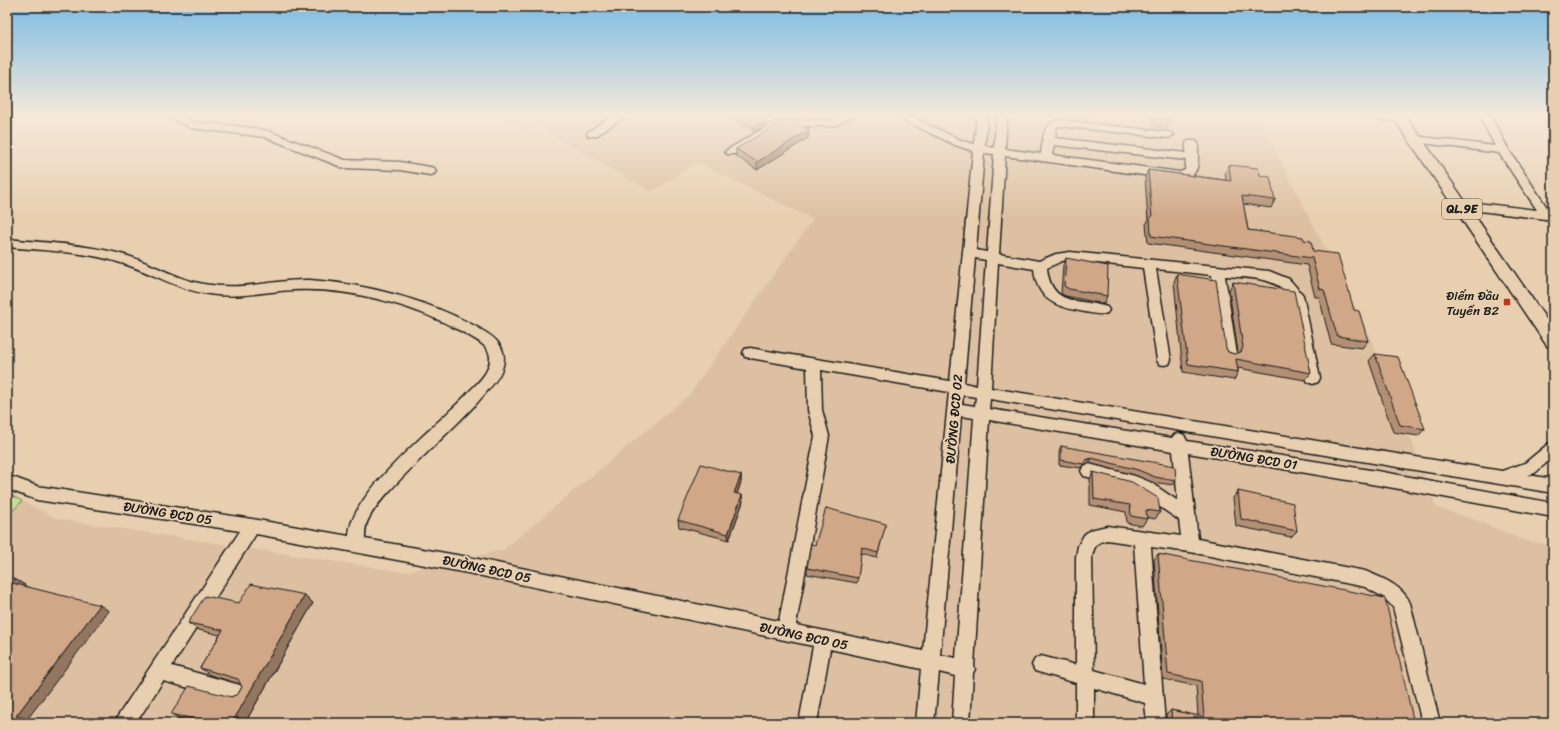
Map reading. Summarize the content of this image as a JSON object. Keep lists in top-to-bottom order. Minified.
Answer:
{"streets":{"main road":["QL.9E"],"street":["ĐƯỜNG ĐCD 02","ĐƯỜNG ĐCD 01","ĐƯỜNG ĐCD 05"]},"crossings":[["ĐƯỜNG ĐCD 02","ĐƯỜNG ĐCD 01"],["ĐƯỜNG ĐCD 02","ĐƯỜNG ĐCD 05"]],"places":{"transit":["Điểm Đầu Tuyến B2"]}}
